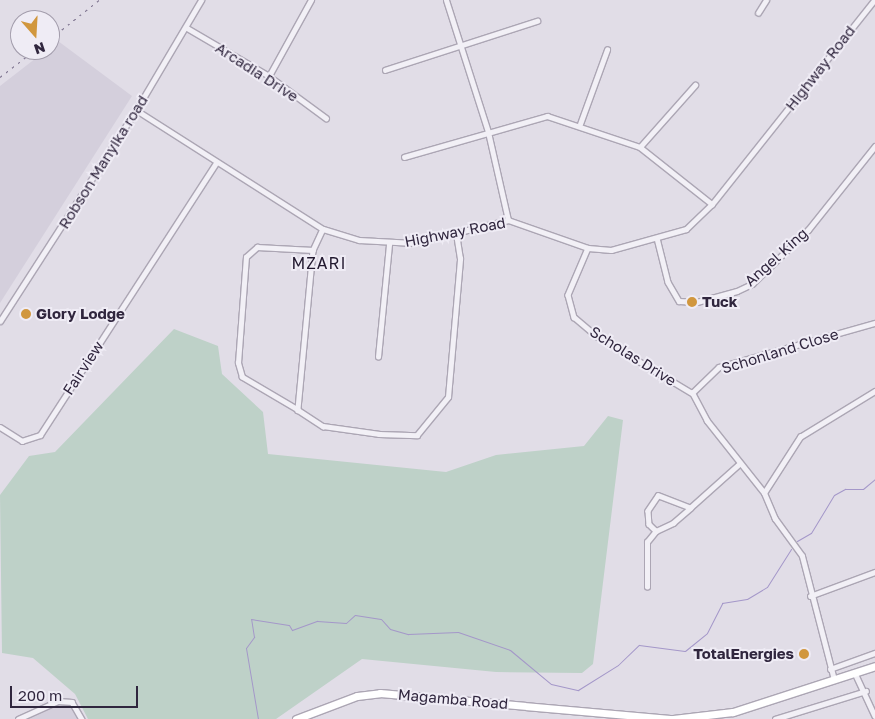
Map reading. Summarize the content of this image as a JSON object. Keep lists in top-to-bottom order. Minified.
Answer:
{"streets":{"highway":["Magamba Road"],"street":["Highway Road","Arcadia Drive","Robson Manyika road","Angel King","Schonland Close","Scholas Drive","Fairview"]},"crossings":[["Highway Road","Robson Manyika road"],["Highway Road","Angel King"],["Highway Road","Scholas Drive"],["Highway Road","Fairview"],["Arcadia Drive","Robson Manyika road"],["Schonland Close","Scholas Drive"]],"districts":["MZARI"],"places":["Tuck","Glory Lodge","TotalEnergies"],"scale_bar":"200 m","north":"bottom"}
